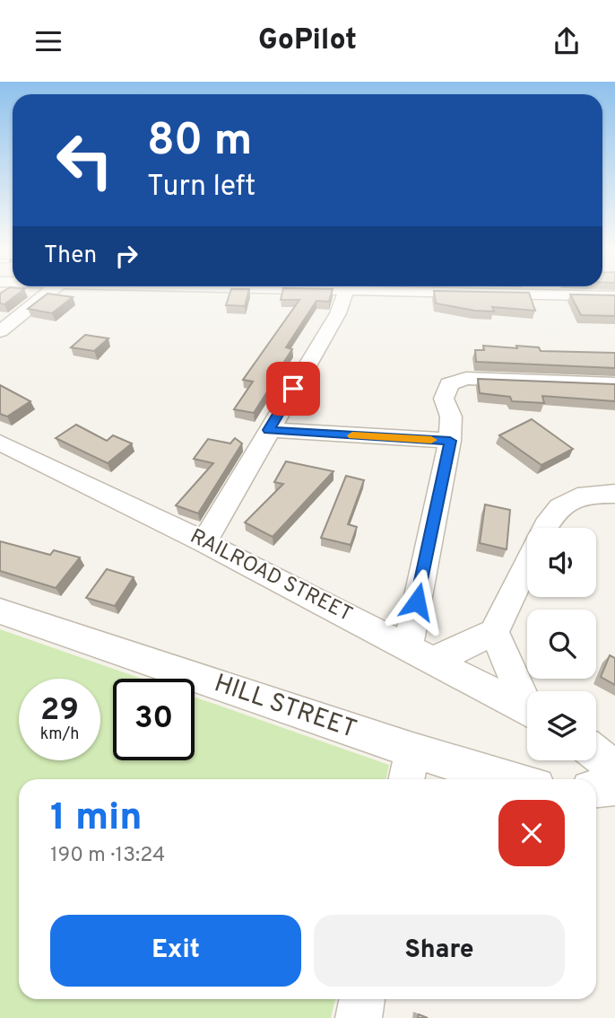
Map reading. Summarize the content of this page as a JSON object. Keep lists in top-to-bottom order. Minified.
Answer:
{"streets":{"street":["RAILROAD STREET","HILL STREET"]},"page":{"header":"GoPilot","turn":["80 m","Turn left"],"then":"Then","speed":"29 km/h","limit":"30","heading":["1 min","190 m · 13:24"],"buttons":["Exit","Share"]}}
